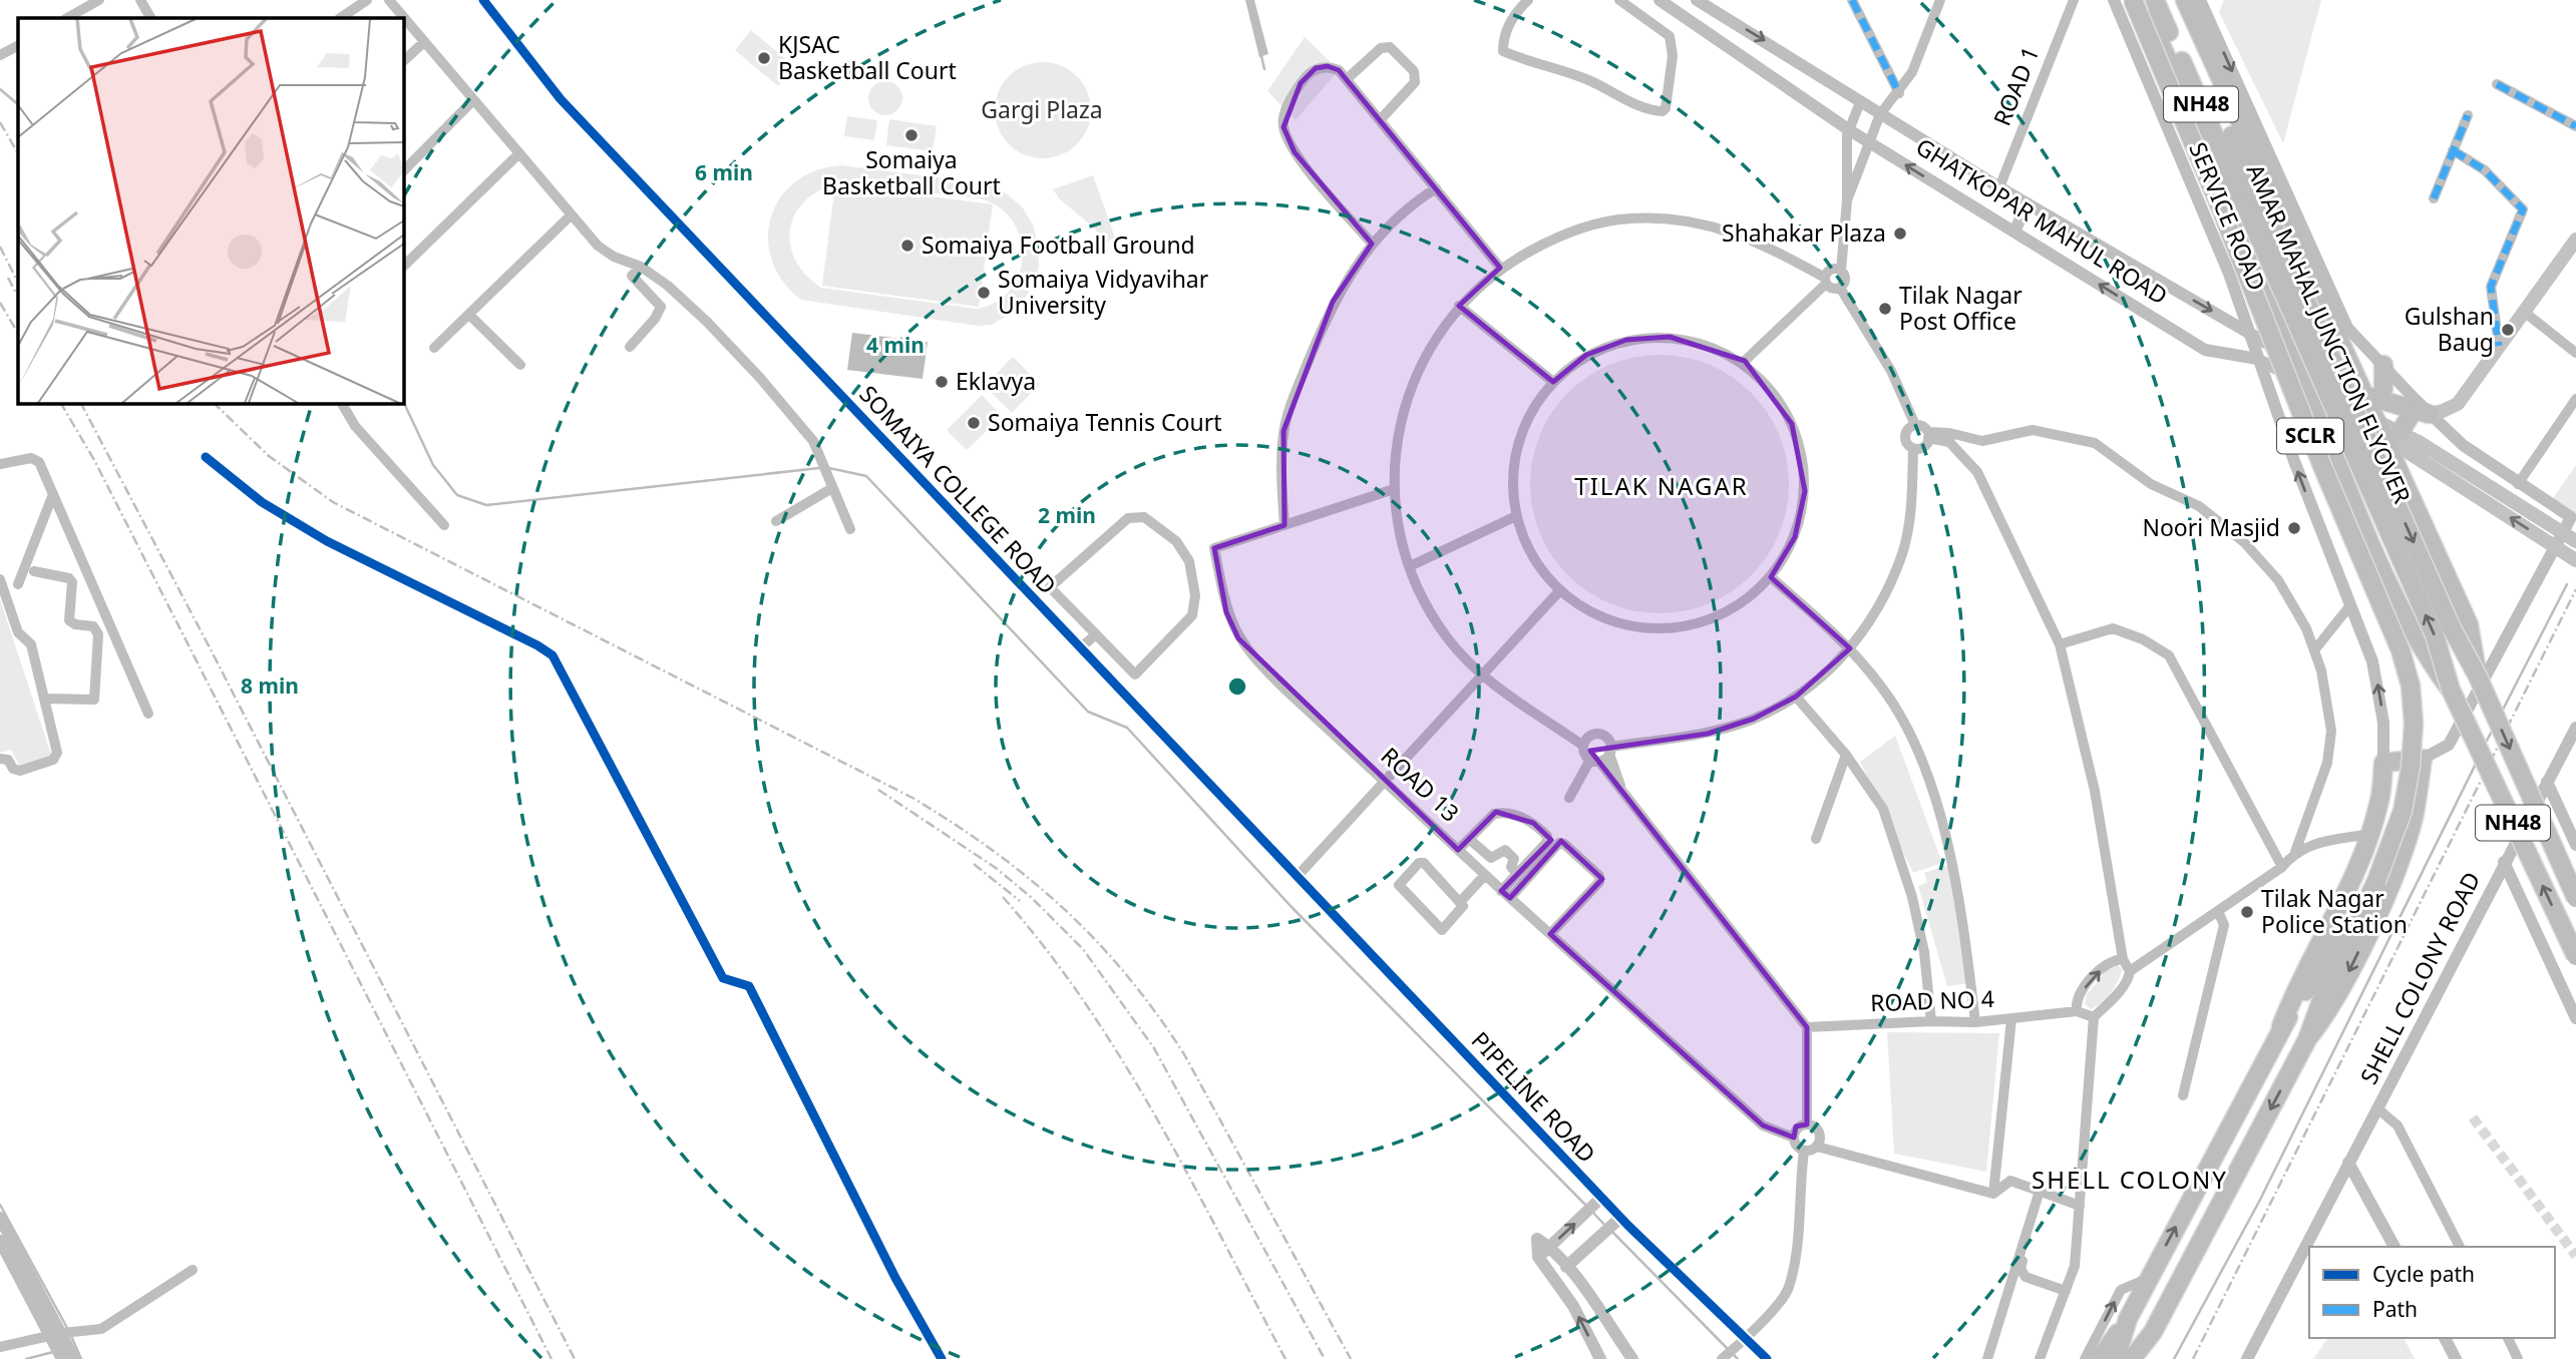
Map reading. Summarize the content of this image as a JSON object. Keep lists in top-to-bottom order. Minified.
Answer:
{"streets":{"highway":["NH48","AMAR MAHAL JUNCTION FLYOVER","SCLR"],"main road":["GHATKOPAR MAHUL ROAD"],"street":["ROAD 1","SERVICE ROAD","SOMAIYA COLLEGE ROAD","ROAD 13","SHELL COLONY ROAD","ROAD NO 4","PIPELINE ROAD"]},"crossings":[["ROAD 1","GHATKOPAR MAHUL ROAD"],["NH48","AMAR MAHAL JUNCTION FLYOVER"],["SERVICE ROAD","GHATKOPAR MAHUL ROAD"],["SOMAIYA COLLEGE ROAD","PIPELINE ROAD"]],"one_way":["SERVICE ROAD"],"districts":["TILAK NAGAR","SHELL COLONY"],"parks":["Gargi Plaza"],"places":["KJSAC Basketball Court","Somaiya Basketball Court","Shahakar Plaza","Somaiya Football Ground","Somaiya Vidyavihar University","Tilak Nagar Post Office","Gulshan Baug","Eklavya","Somaiya Tennis Court","Noori Masjid","Tilak Nagar Police Station"],"legend":["Cycle path","Path"],"rings":["6 min","4 min","2 min","8 min"]}
